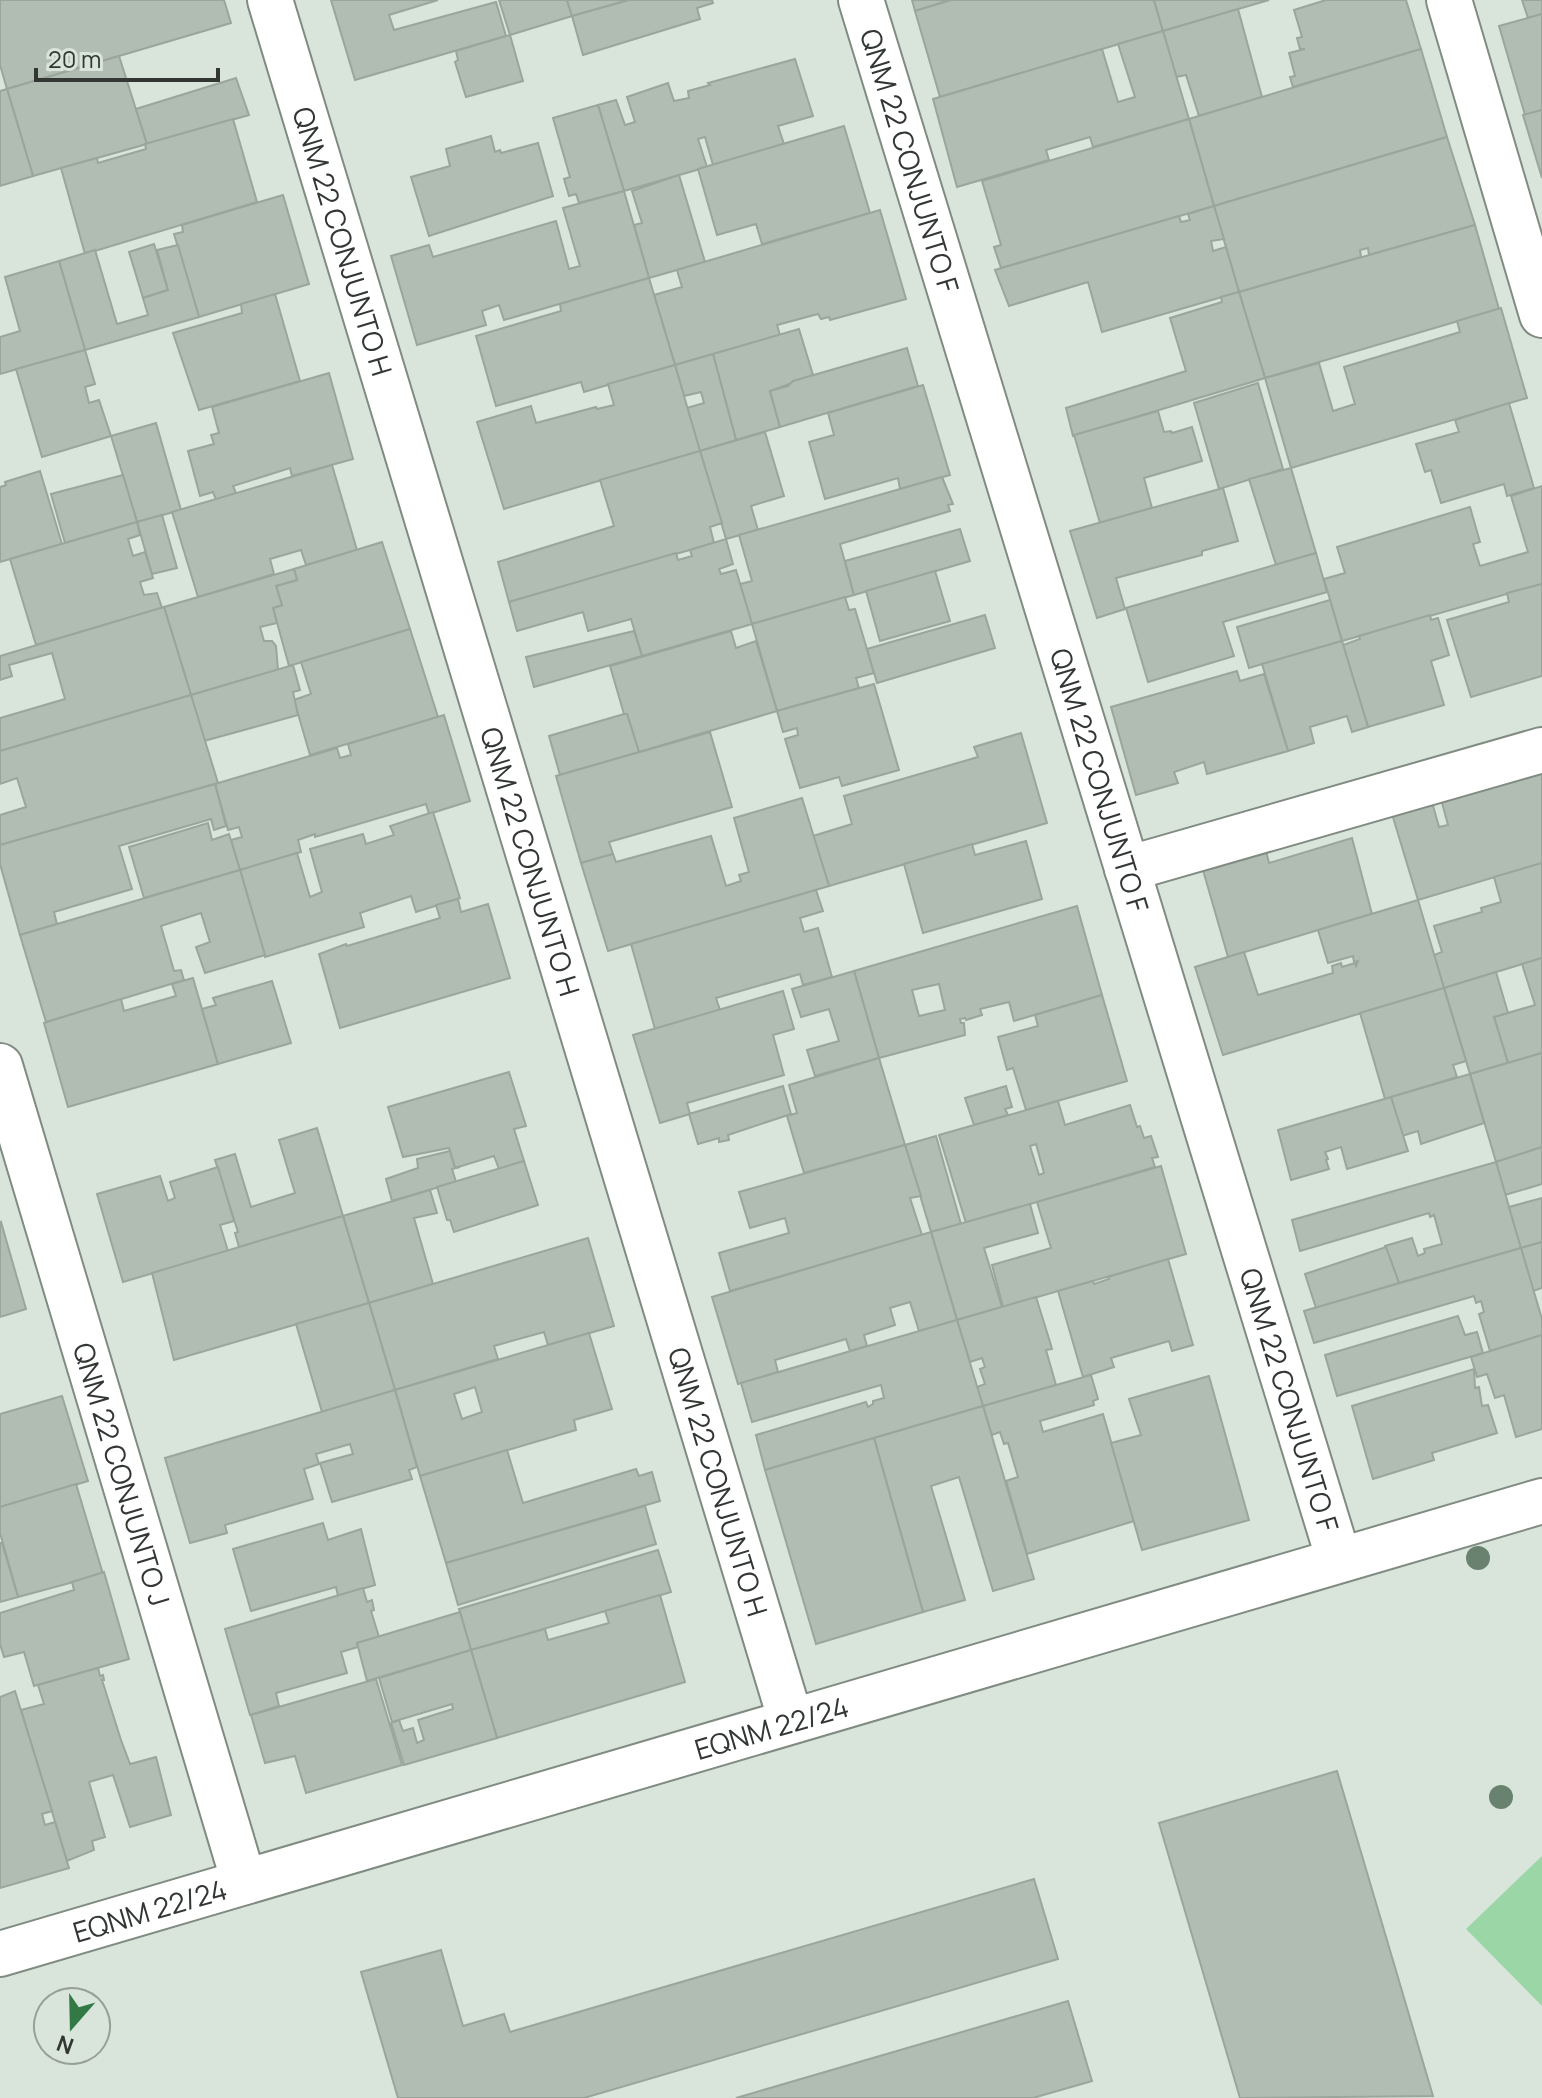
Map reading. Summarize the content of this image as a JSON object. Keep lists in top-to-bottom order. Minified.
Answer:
{"streets":{"street":["QNM 22 CONJUNTO F","QNM 22 CONJUNTO H","QNM 22 CONJUNTO J","EQNM 22/24"]},"crossings":[["QNM 22 CONJUNTO F","EQNM 22/24"],["QNM 22 CONJUNTO H","EQNM 22/24"],["QNM 22 CONJUNTO J","EQNM 22/24"]],"scale_bar":"20 m","north":"bottom"}
